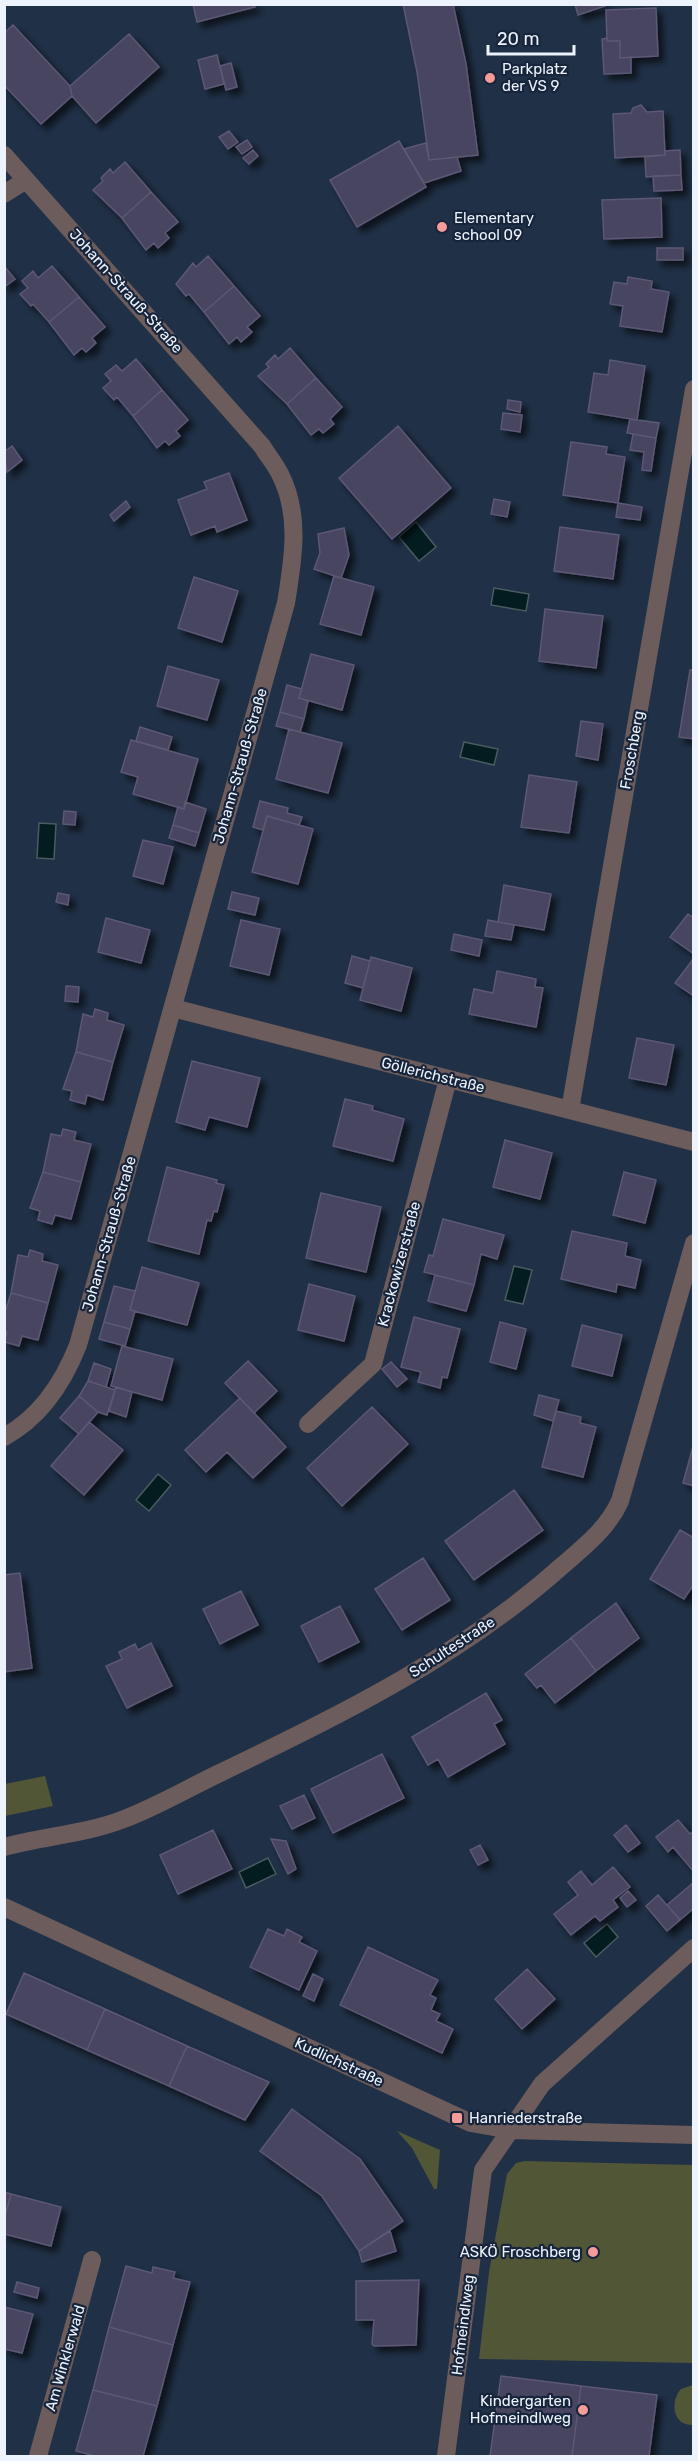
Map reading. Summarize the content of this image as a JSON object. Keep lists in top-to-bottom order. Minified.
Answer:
{"streets":{"street":["Johann-Strauß-Straße","Froschberg","Göllerichstraße","Krackowizerstraße","Schultestraße","Kudlichstraße","Hofmeindlweg","Am Winklerwald"]},"crossings":[["Johann-Strauß-Straße","Göllerichstraße"],["Froschberg","Göllerichstraße"],["Göllerichstraße","Krackowizerstraße"],["Kudlichstraße","Hofmeindlweg"]],"places":{"other":["Parkplatz der VS 9","Elementary school 09","ASKÖ Froschberg","Kindergarten Hofmeindlweg"],"transit":["Hanriederstraße"]},"scale_bar":"20 m"}
